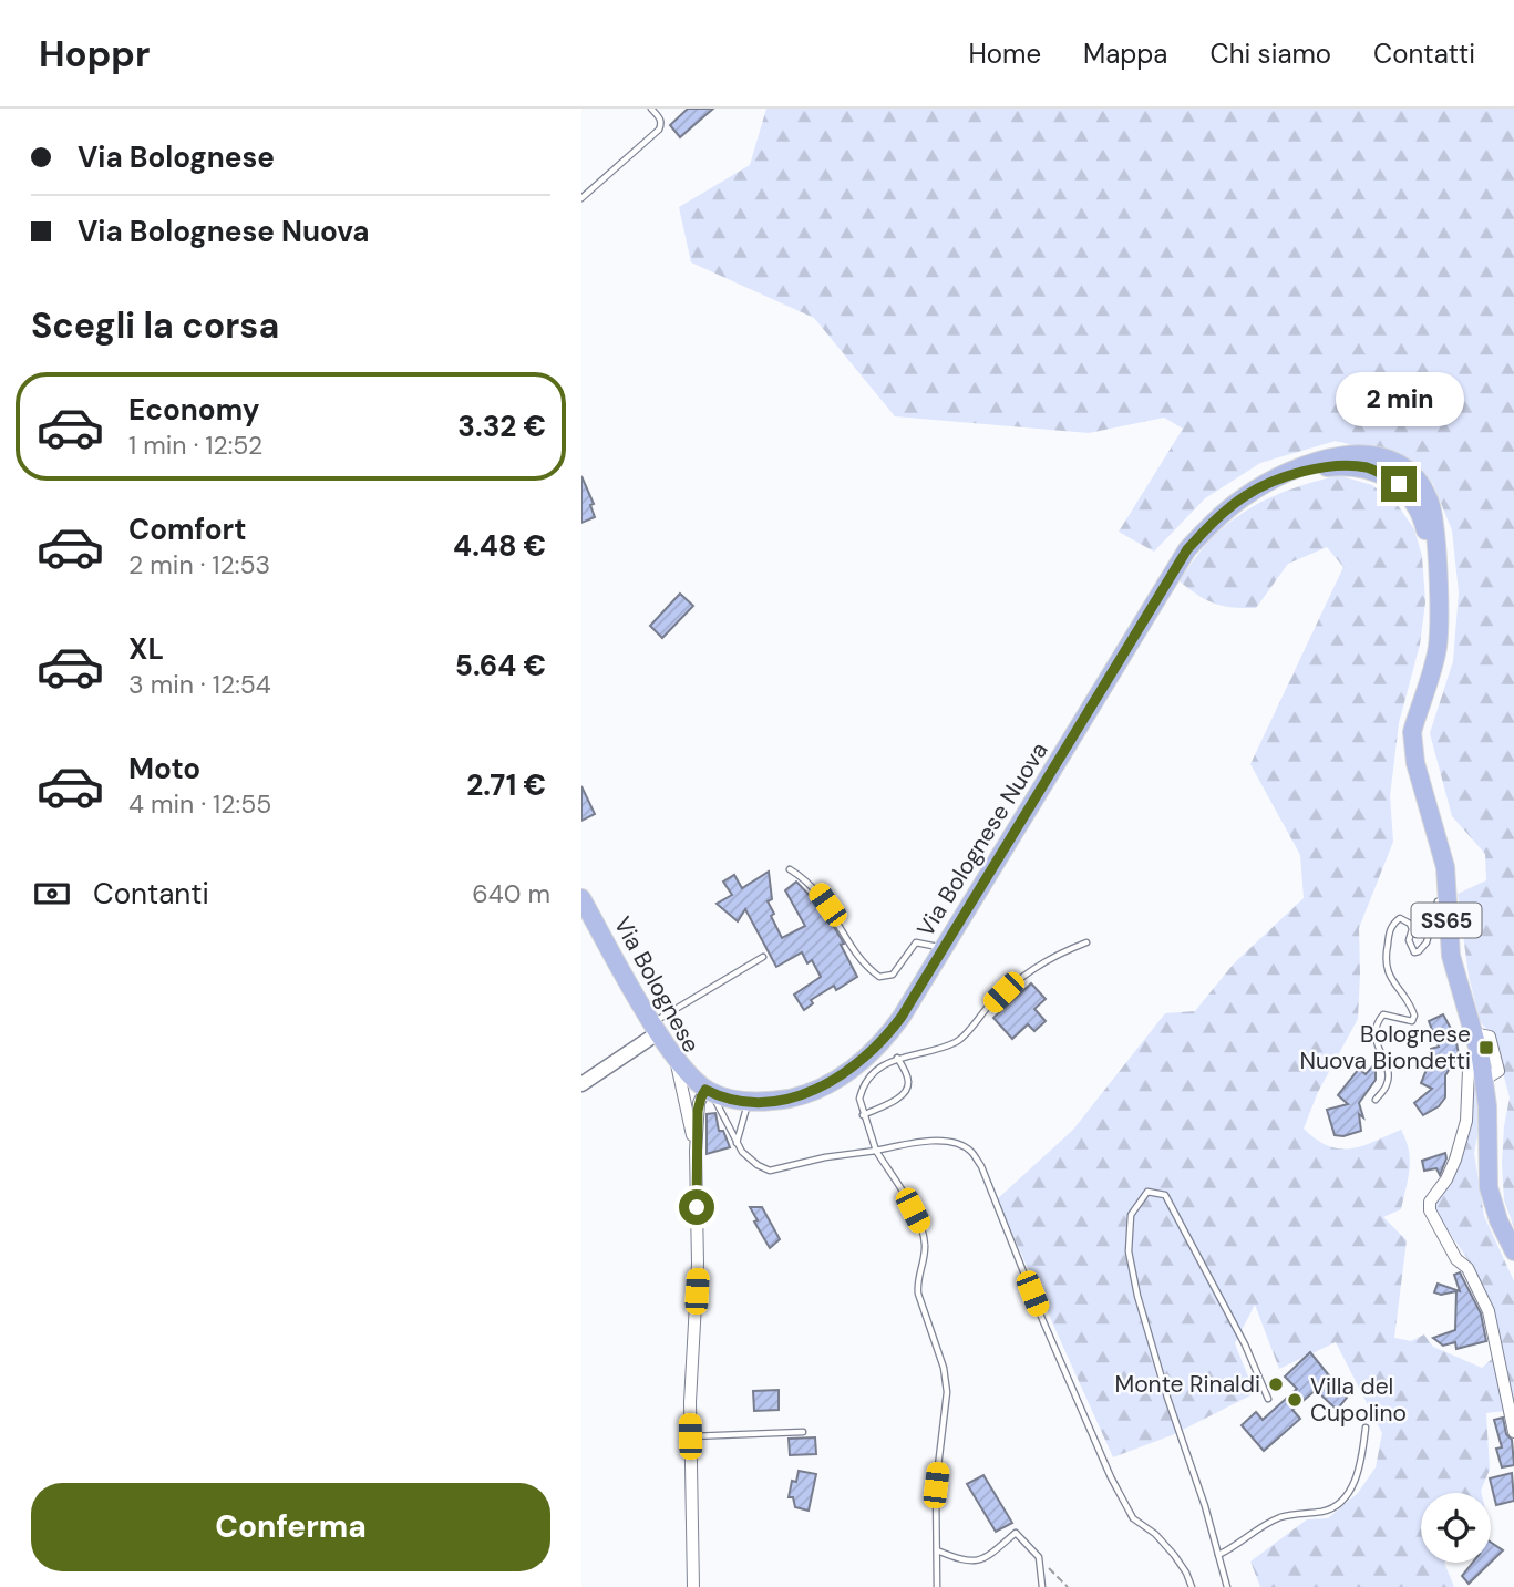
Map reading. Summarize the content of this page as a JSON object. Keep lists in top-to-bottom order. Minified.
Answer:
{"streets":{"main road":["Via Bolognese Nuova","SS65","Via Bolognese"]},"crossings":[["Via Bolognese Nuova","Via Bolognese"]],"places":{"transit":["Bolognese Nuova Biondetti"],"other":["Monte Rinaldi","Villa del Cupolino"]},"page":{"header":"Hoppr","nav":["Home","Mappa","Chi siamo","Contatti"],"banner":["Via Bolognese","Via Bolognese Nuova"],"heading":"Scegli la corsa","list":[{"name":"Economy","note":"1 min · 12:52","value":"3.32 €"},{"name":"Comfort","note":"2 min · 12:53","value":"4.48 €"},{"name":"XL","note":"3 min · 12:54","value":"5.64 €"},{"name":"Moto","note":"4 min · 12:55","value":"2.71 €"}],"bubble":"2 min","pay":["Contanti","640 m"],"buttons":"Conferma"}}
